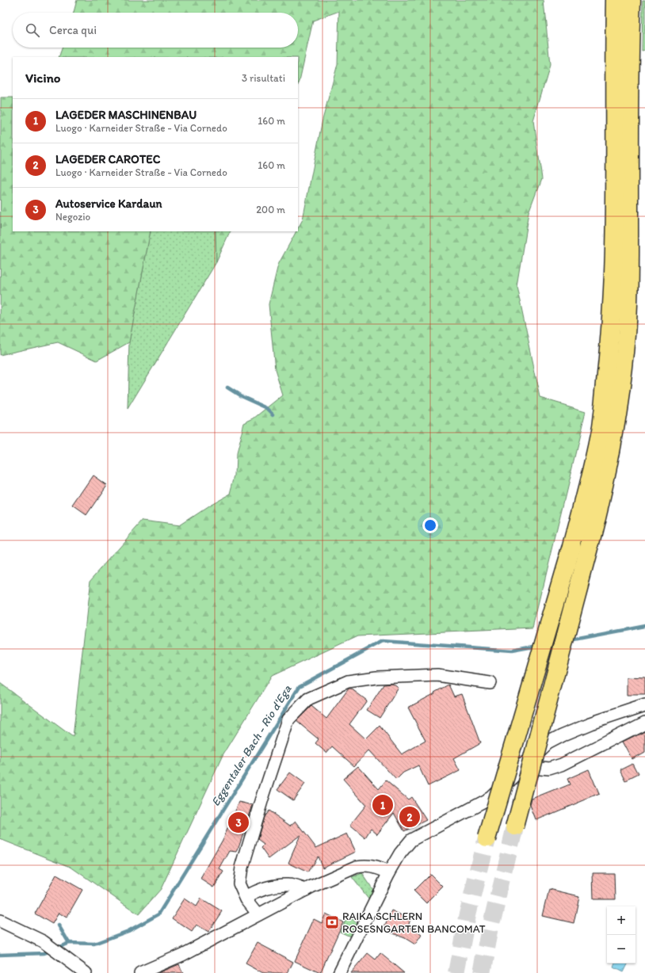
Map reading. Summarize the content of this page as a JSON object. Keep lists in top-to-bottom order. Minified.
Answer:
{"water":["Eggentaler Bach - Rio d'Ega"],"places":{"bank":["RAIKA SCHLERN ROSESNGARTEN BANCOMAT"]},"page":{"search":"Cerca qui","heading":["Vicino","3 risultati"],"list":[{"mark":"1","name":"LAGEDER MASCHINENBAU","note":"Luogo · Karneider Straße - Via Cornedo","value":"160 m"},{"mark":"2","name":"LAGEDER CAROTEC","note":"Luogo · Karneider Straße - Via Cornedo","value":"160 m"},{"mark":"3","name":"Autoservice Kardaun","note":"Negozio","value":"200 m"}],"pins":["1","2","3"],"map_buttons":["+","−"]}}
